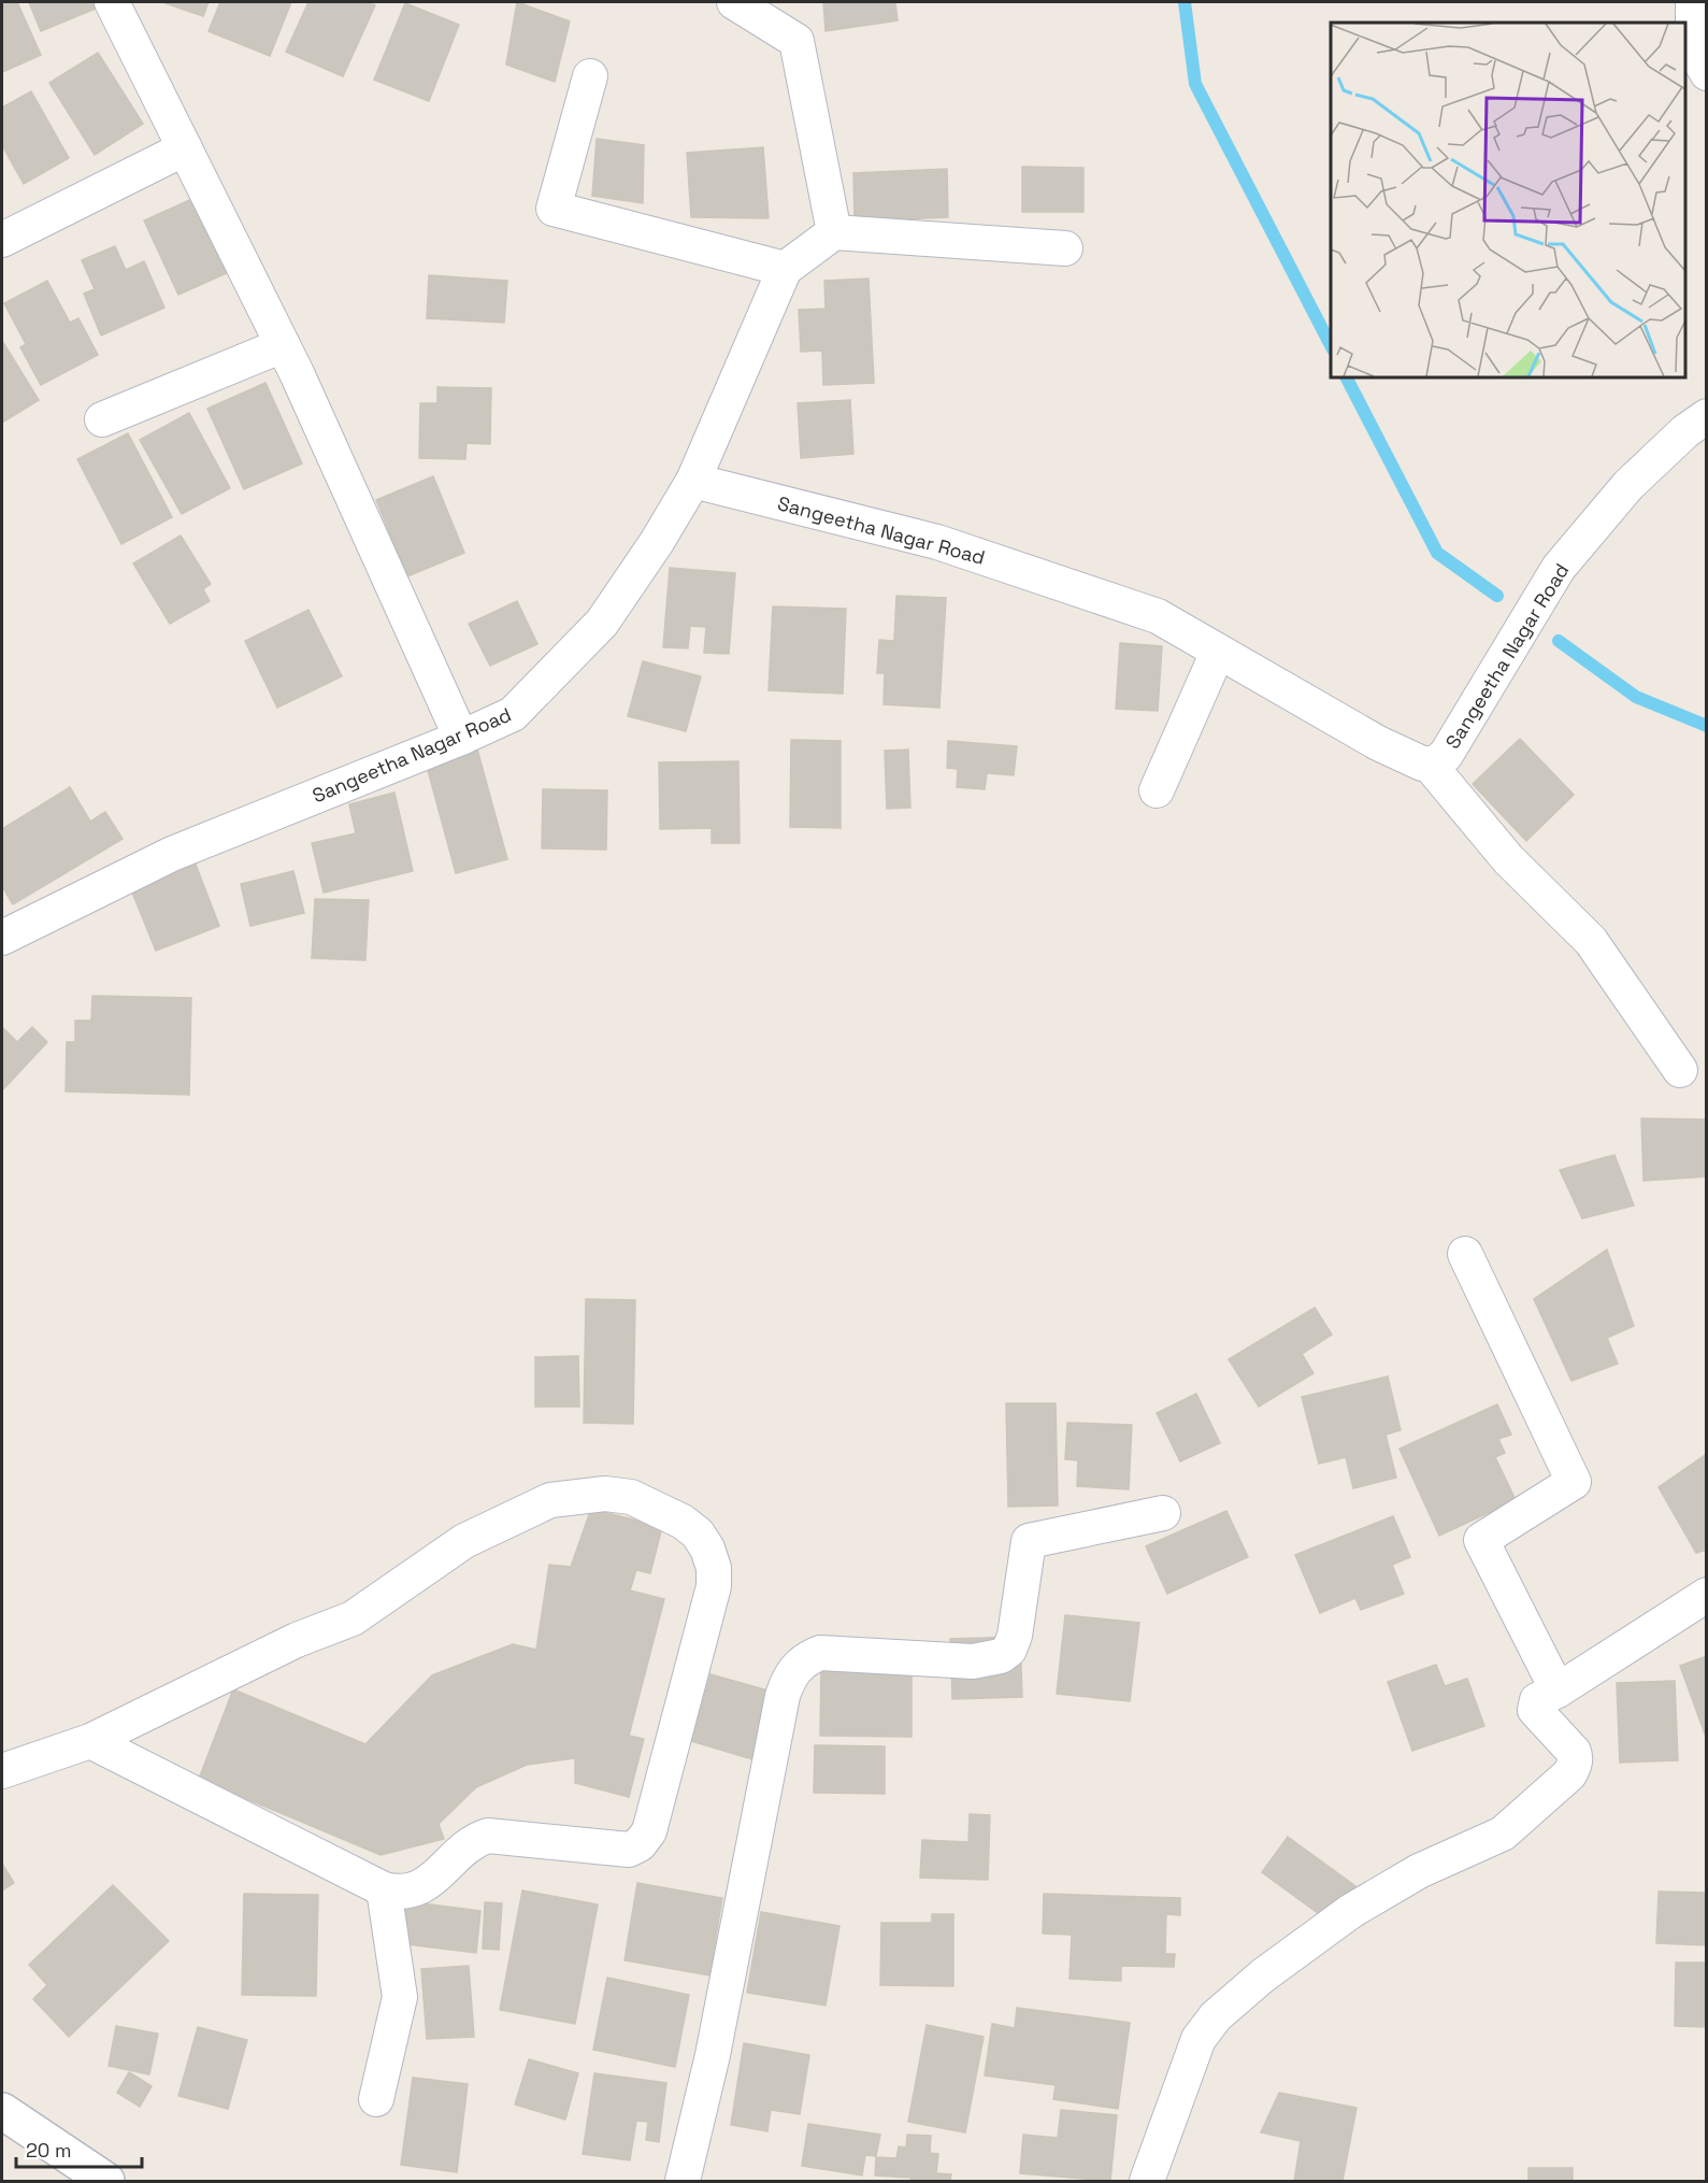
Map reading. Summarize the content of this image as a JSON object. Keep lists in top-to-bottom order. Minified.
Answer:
{"streets":{"street":["Sangeetha Nagar Road"]},"scale_bar":"20 m"}
